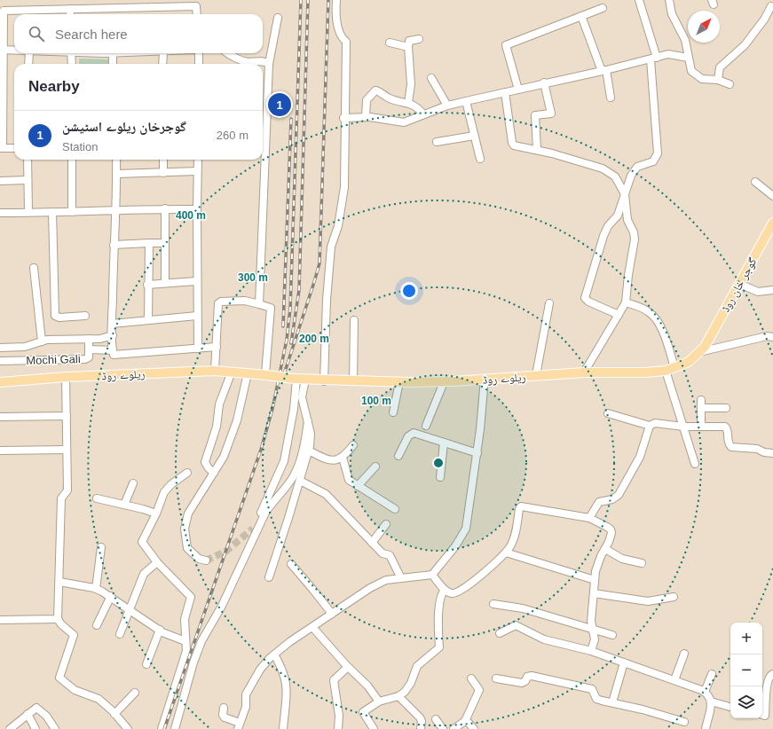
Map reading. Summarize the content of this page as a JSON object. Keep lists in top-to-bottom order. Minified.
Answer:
{"streets":{"main road":["گوجر خان روڈ","ریلوے روڈ"],"street":["Mochi Gali"]},"crossings":[["گوجر خان روڈ","ریلوے روڈ"]],"north":"top right","page":{"search":"Search here","heading":"Nearby","pins":"1","list":[{"mark":"1","name":"گوجرخان ریلوے اسٹیشن","note":"Station","value":"260 m"}],"map_buttons":["+","−"]},"rings":["400 m","300 m","200 m","100 m"]}
